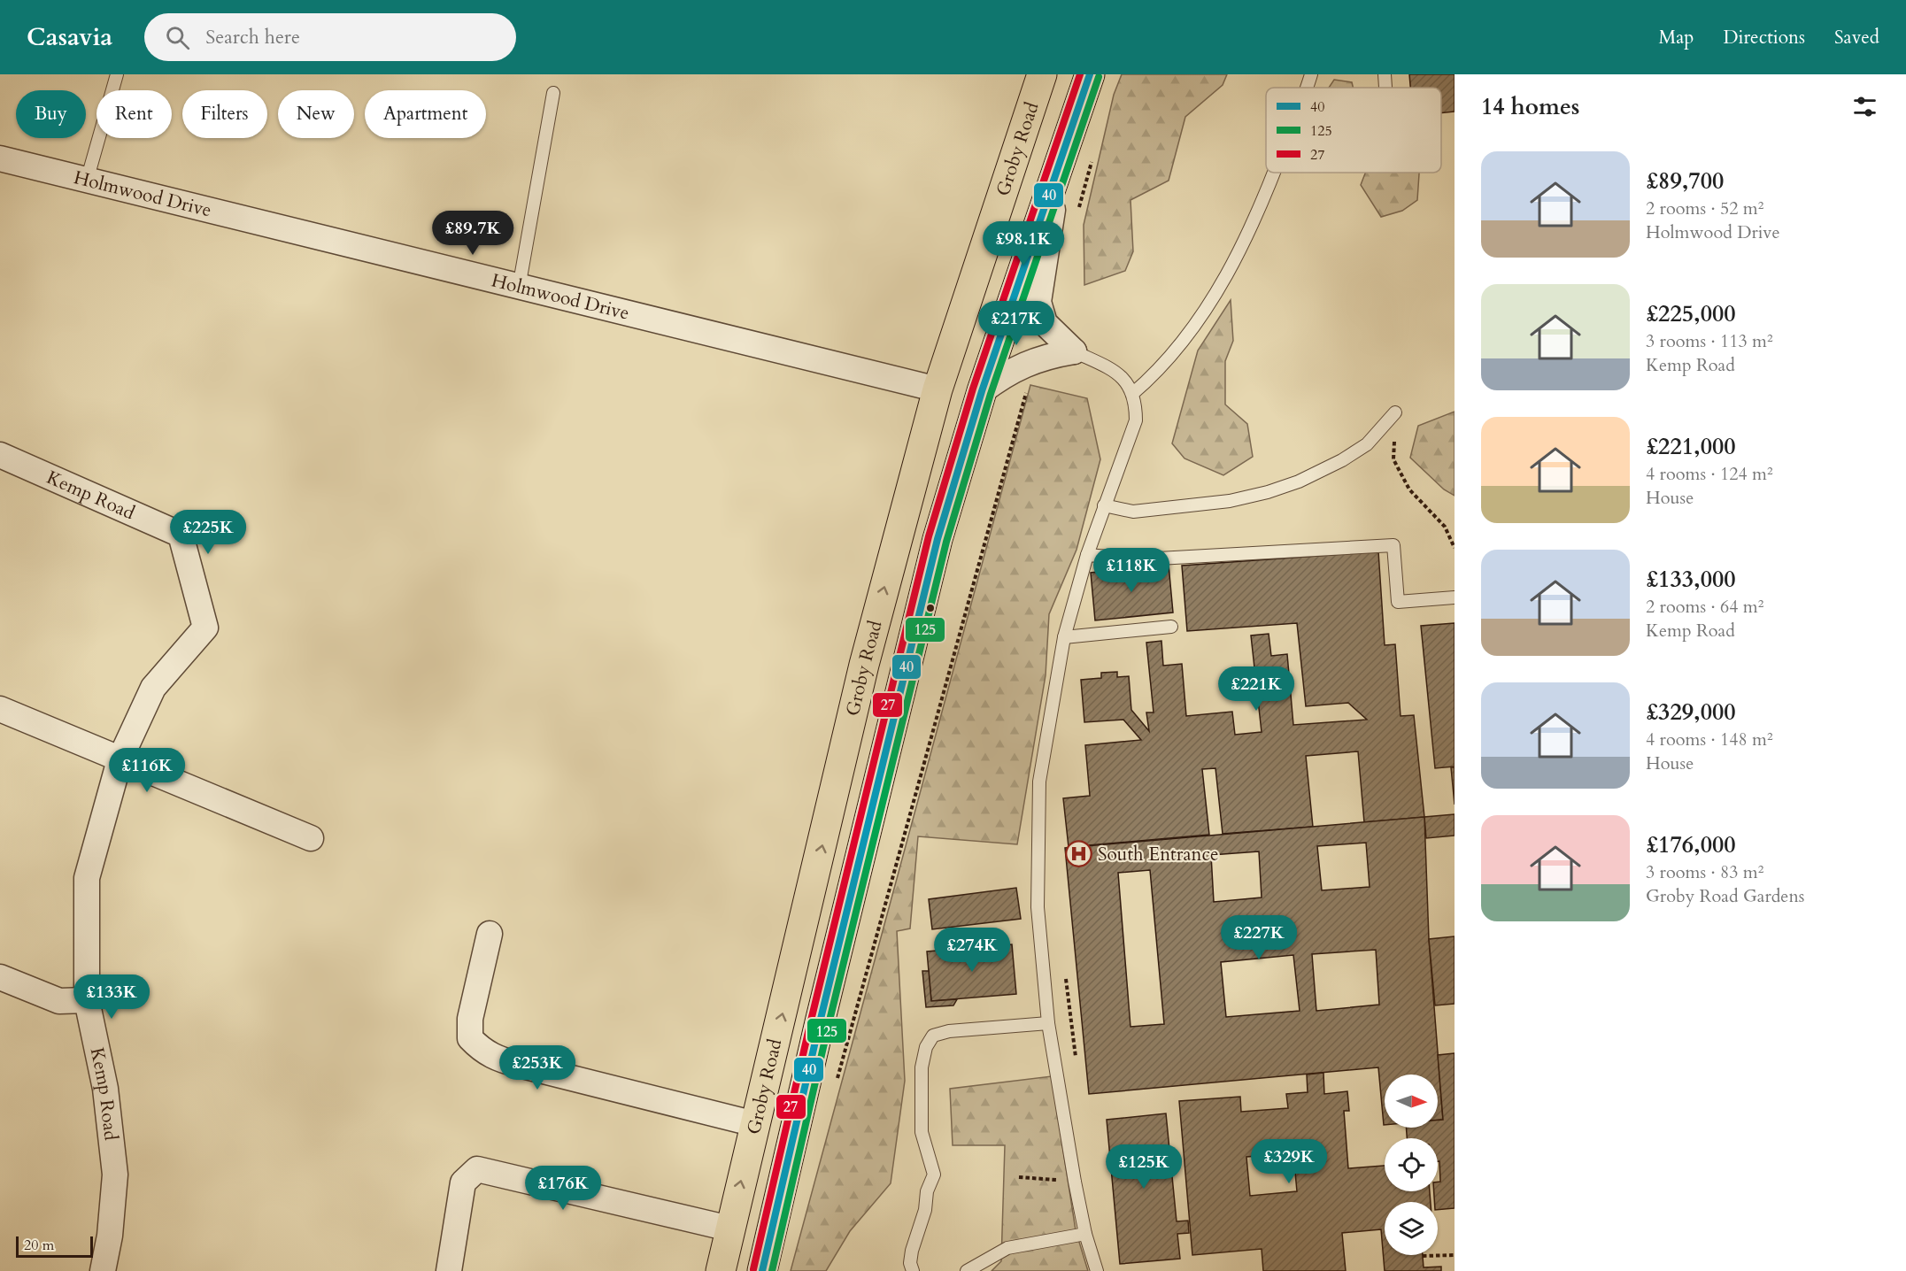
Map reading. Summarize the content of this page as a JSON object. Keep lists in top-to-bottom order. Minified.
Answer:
{"streets":{"highway":["Groby Road"],"street":["Holmwood Drive","Kemp Road"]},"crossings":[["Groby Road","Holmwood Drive"]],"places":{"hospital":["South Entrance"]},"lines":["transit line 40","transit line 27","transit line 125"],"legend":["40","125","27"],"scale_bar":"20 m","north":"right","page":{"header":"Casavia","search":"Search here","nav":["Map","Directions","Saved"],"heading":"14 homes","chip":["Buy","Rent","Filters","New","Apartment"],"list":[{"name":"£89,700","note":"2 rooms · 52 m² · Holmwood Drive"},{"name":"£225,000","note":"3 rooms · 113 m² · Kemp Road"},{"name":"£221,000","note":"4 rooms · 124 m² · House"},{"name":"£133,000","note":"2 rooms · 64 m² · Kemp Road"},{"name":"£329,000","note":"4 rooms · 148 m² · House"},{"name":"£176,000","note":"3 rooms · 83 m² · Groby Road Gardens"}],"price":["£89.7K","£98.1K","£217K","£225K","£118K","£221K","£116K","£227K","£274K","£133K","£253K","£329K","£125K","£176K"],"scale":"20 m"}}
